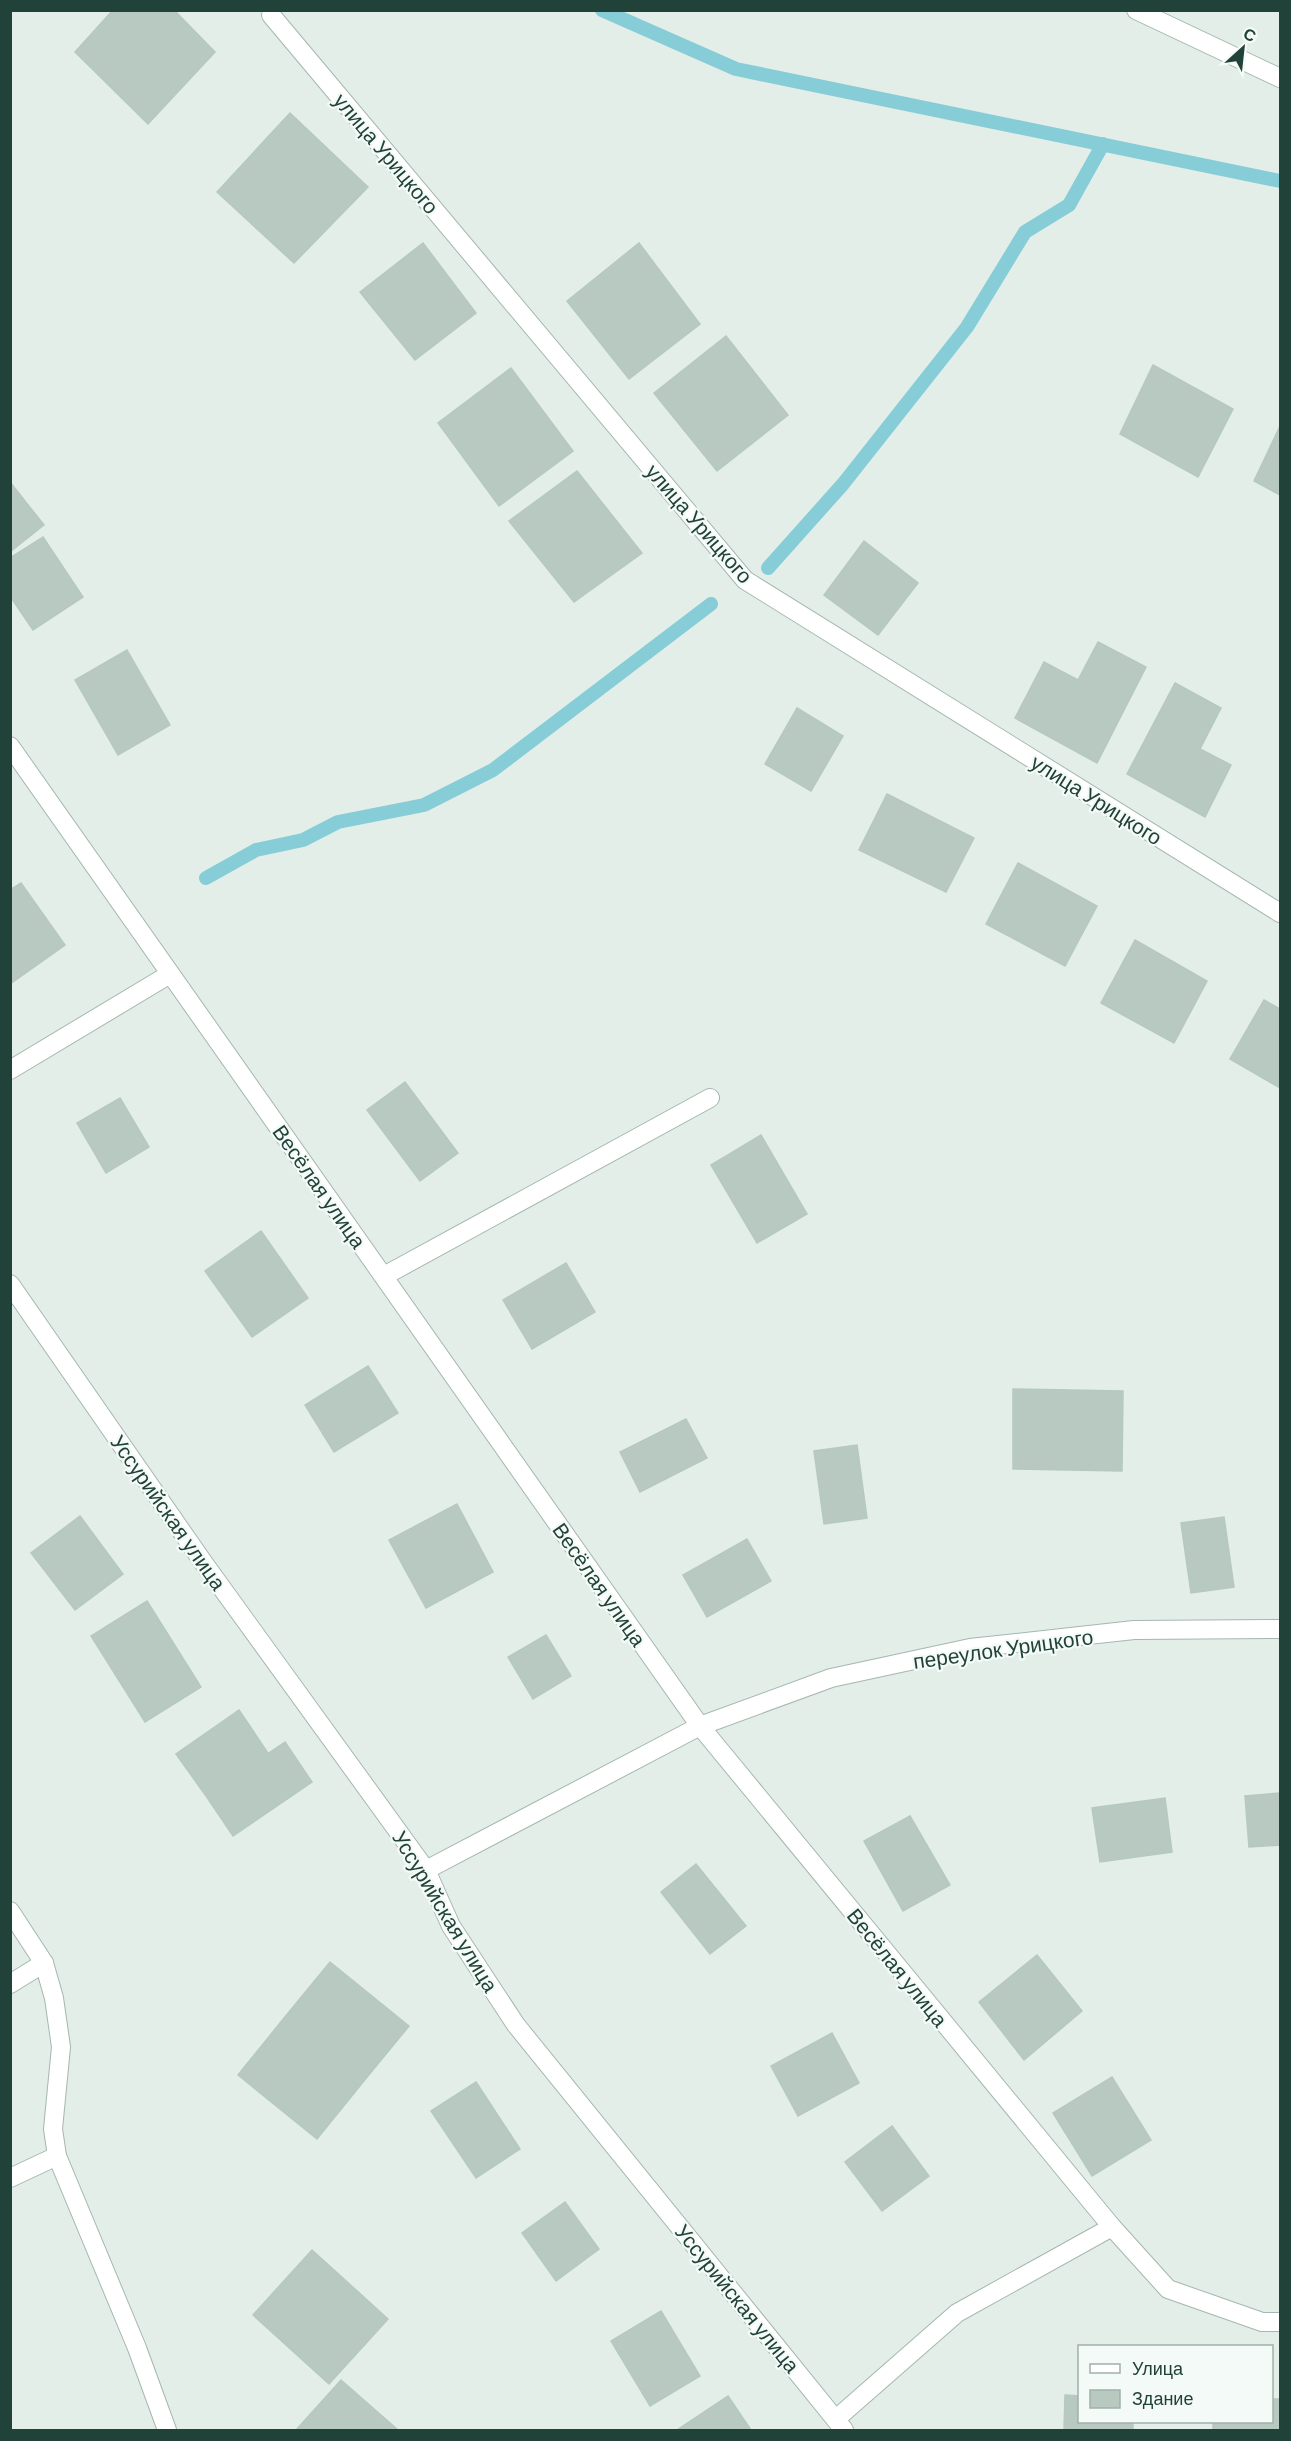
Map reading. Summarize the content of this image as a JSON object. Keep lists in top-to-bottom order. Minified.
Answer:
{"streets":{"street":["улица Урицкого","Весёлая улица","Уссурийская улица","переулок Урицкого"]},"crossings":[["Весёлая улица","переулок Урицкого"],["Уссурийская улица","переулок Урицкого"]],"legend":["Улица","Здание"],"north":"top right"}
